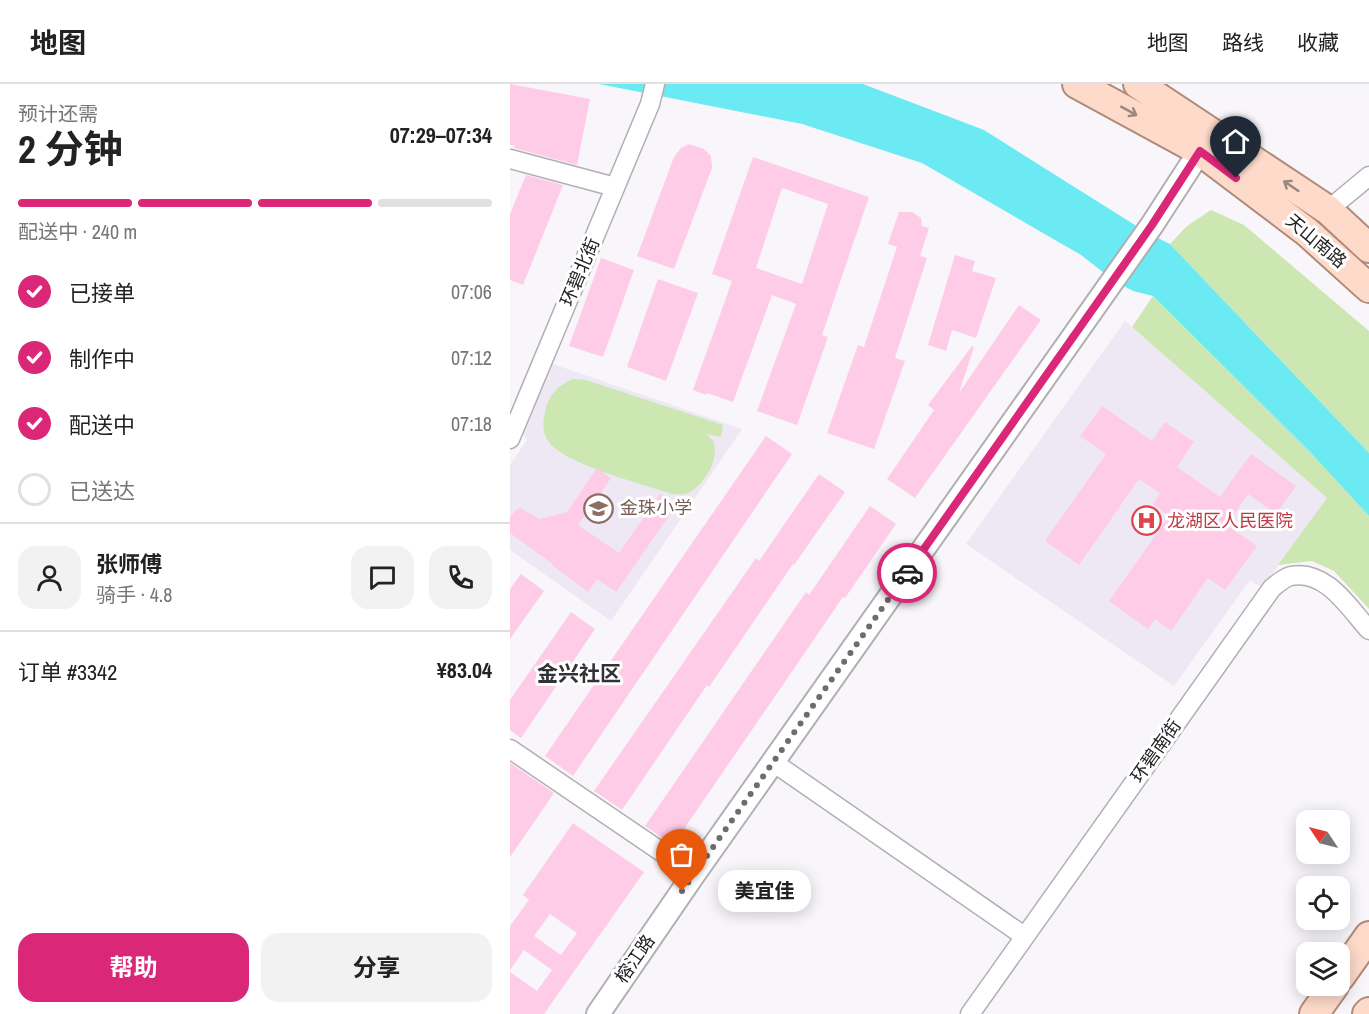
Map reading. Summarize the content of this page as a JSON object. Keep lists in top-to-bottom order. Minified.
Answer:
{"streets":{"main road":["天山南路"],"street":["环碧北街","环碧南街","榕江路"]},"crossings":[["天山南路","榕江路"]],"districts":["金兴社区"],"places":{"school or university":["金珠小学"],"hospital":["龙湖区人民医院"],"other":["美宜佳"]},"north":"top left","page":{"header":"地图","nav":["地图","路线","收藏"],"heading":["2 分钟","预计还需","07:29–07:34"],"panel":["张师傅","骑手 · 4.8","订单 #3342","¥83.04"],"bar":"配送中 · 240 m","list":[["已接单","07:06"],["制作中","07:12"],["配送中","07:18"],"已送达"],"bubble":"美宜佳","buttons":["帮助","分享"]}}
